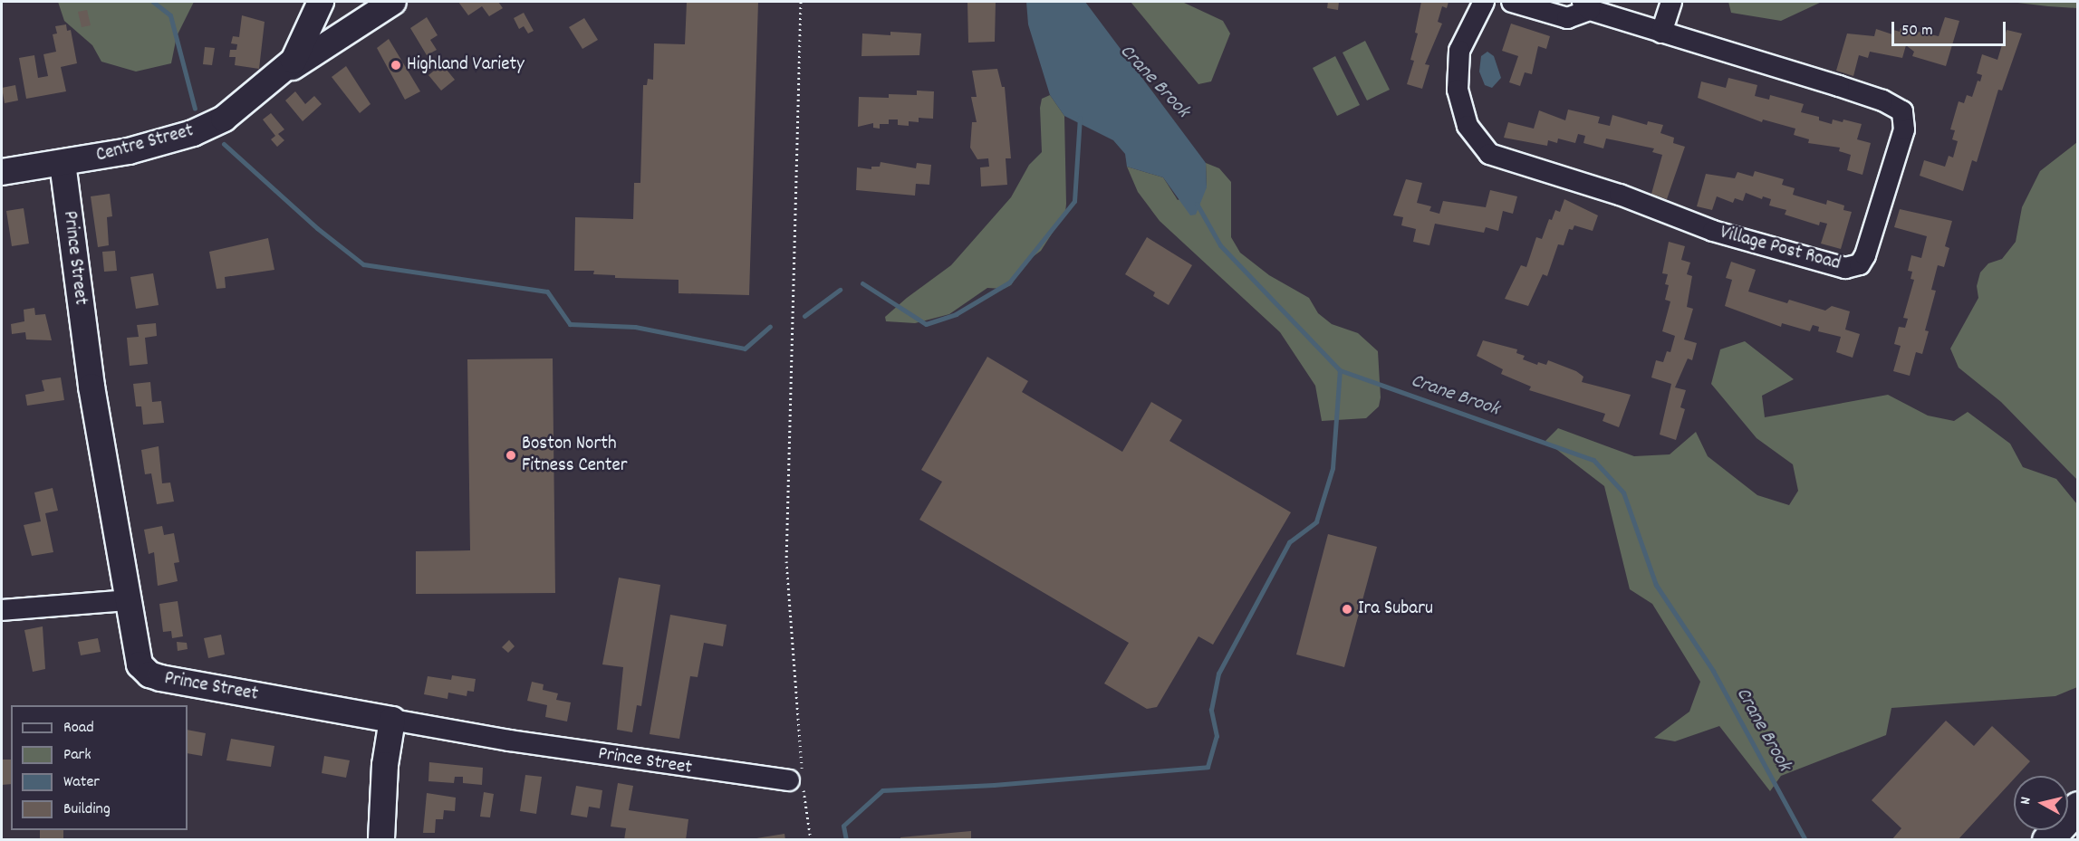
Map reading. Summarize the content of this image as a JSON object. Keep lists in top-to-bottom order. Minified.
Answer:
{"streets":{"main road":["Centre Street","Prince Street"],"street":["Village Post Road"]},"crossings":[["Centre Street","Prince Street"]],"water":["Crane Brook"],"places":["Highland Variety","Boston North Fitness Center","Ira Subaru"],"legend":["Road","Park","Water","Building"],"scale_bar":"50 m","north":"left"}
